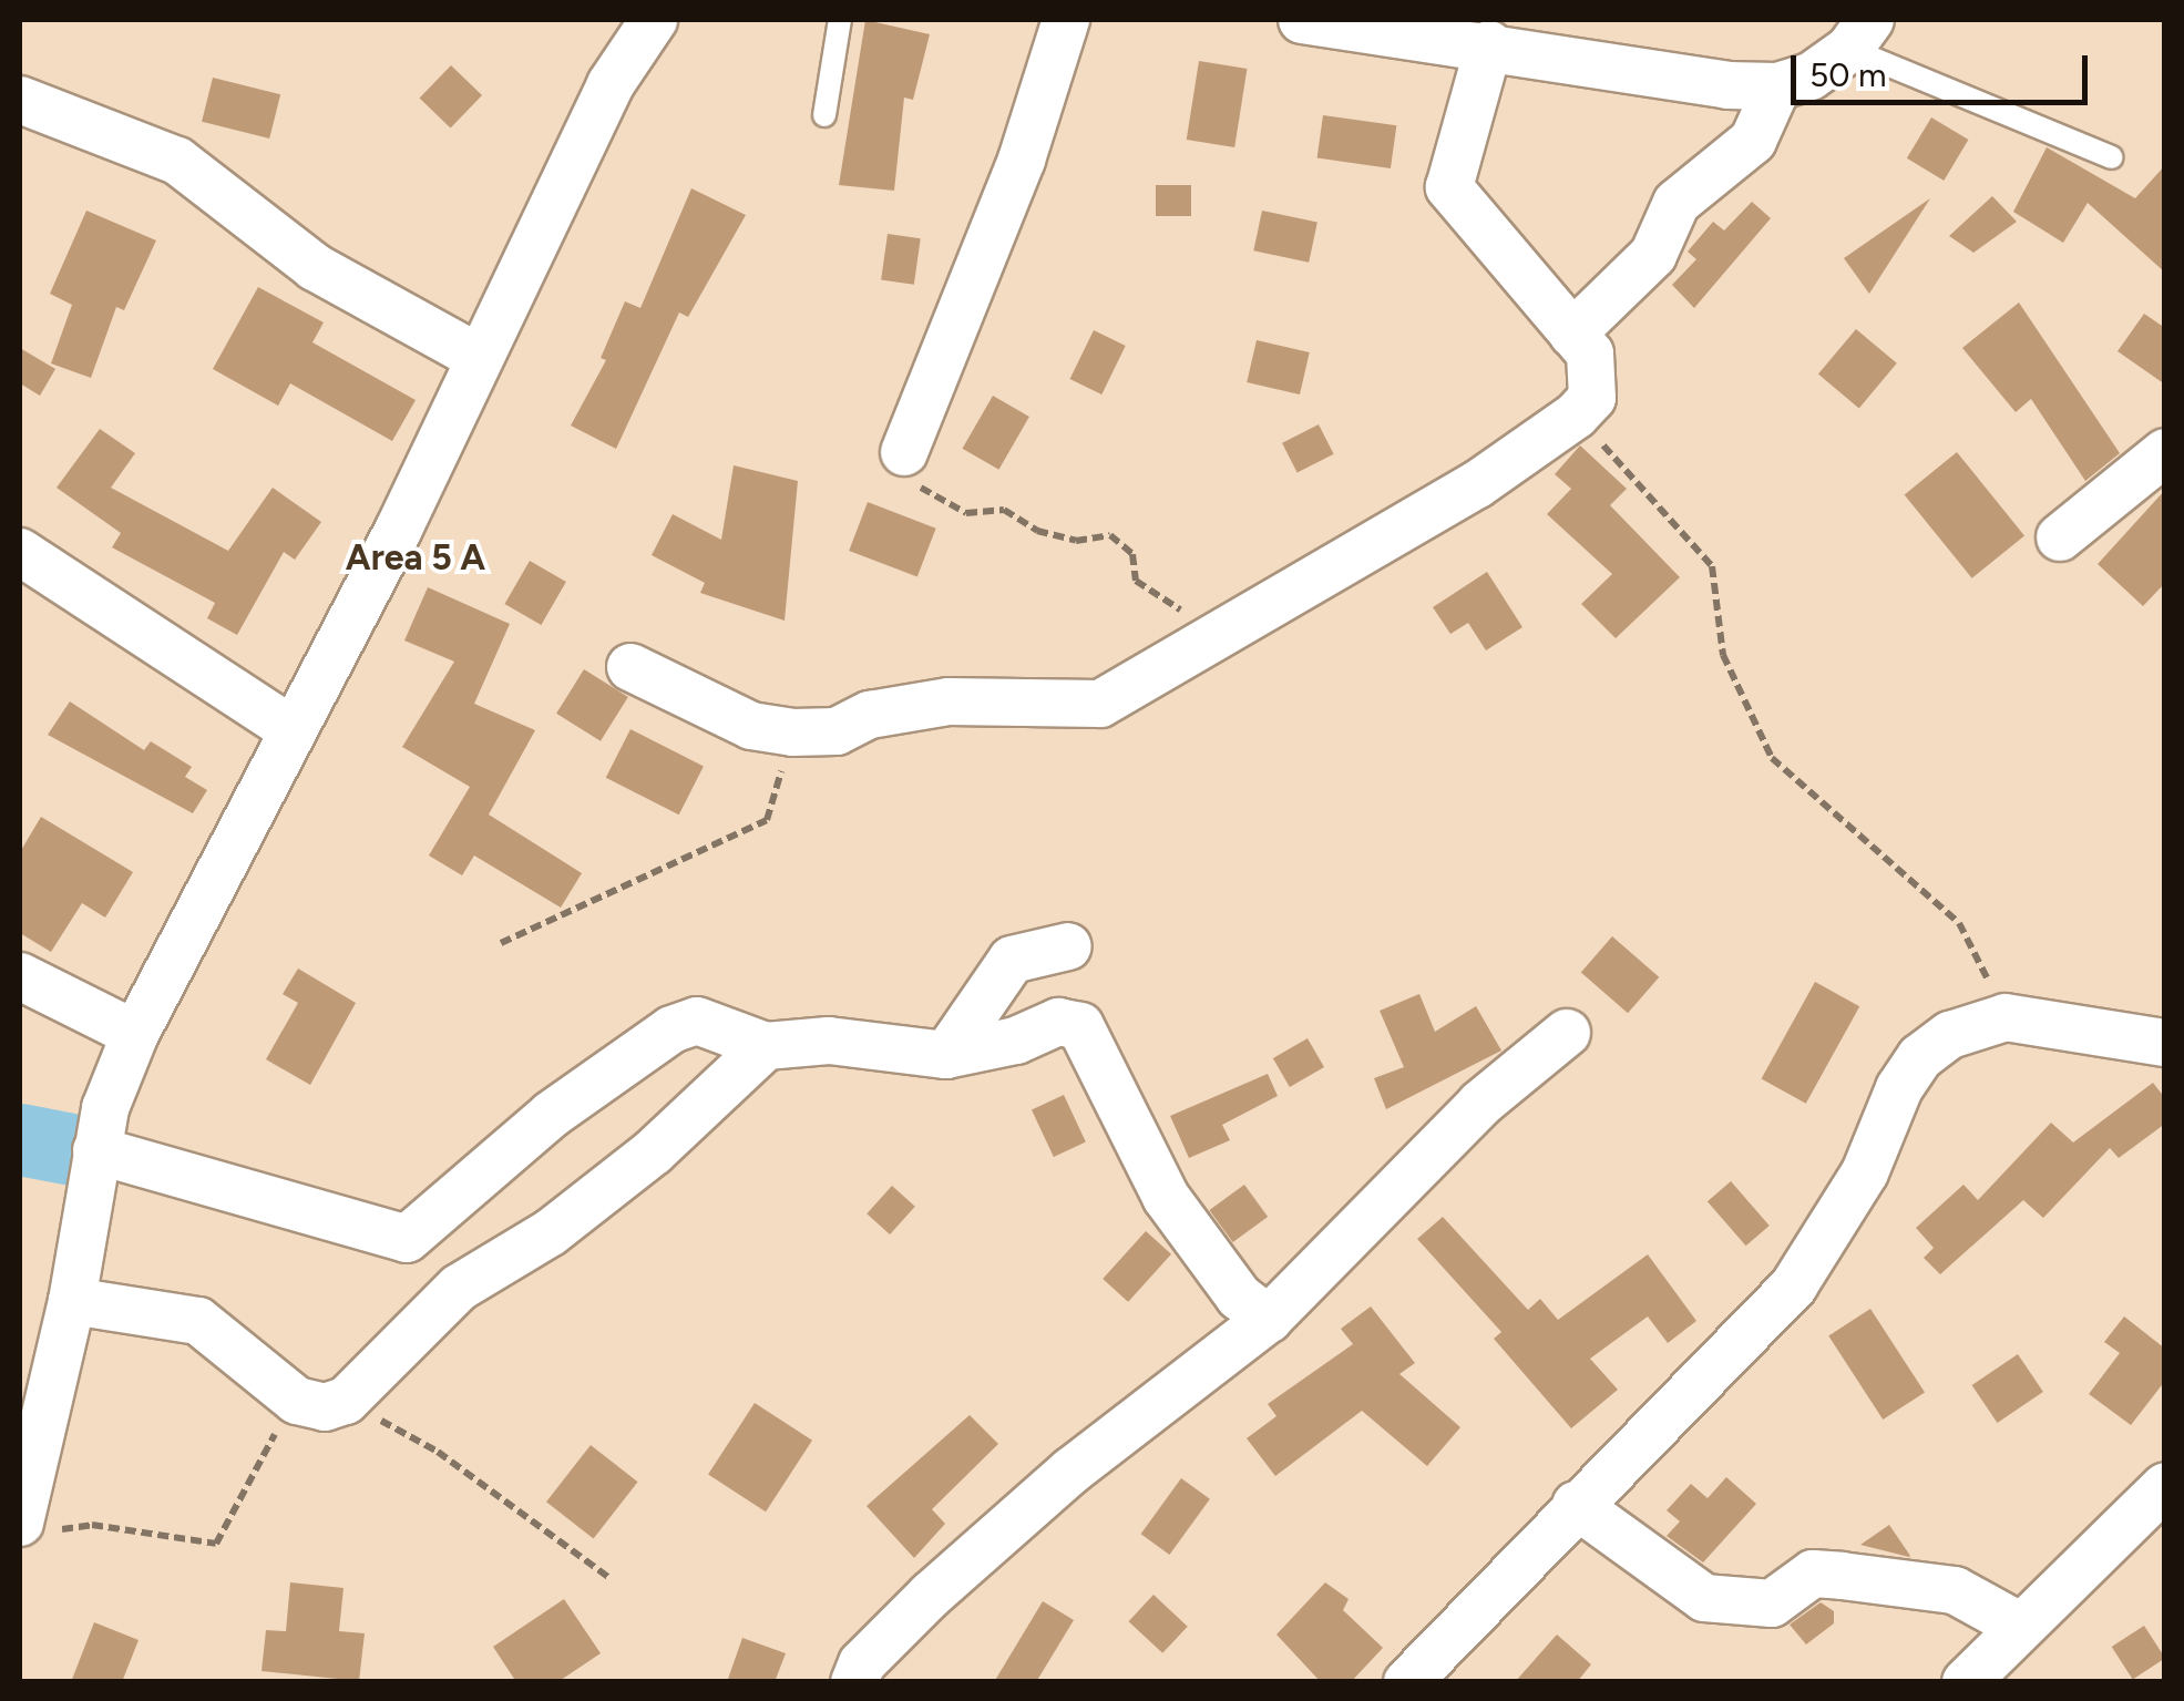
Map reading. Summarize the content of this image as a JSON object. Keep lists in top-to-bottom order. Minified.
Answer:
{"districts":["Area 5 A"],"scale_bar":"50 m"}
